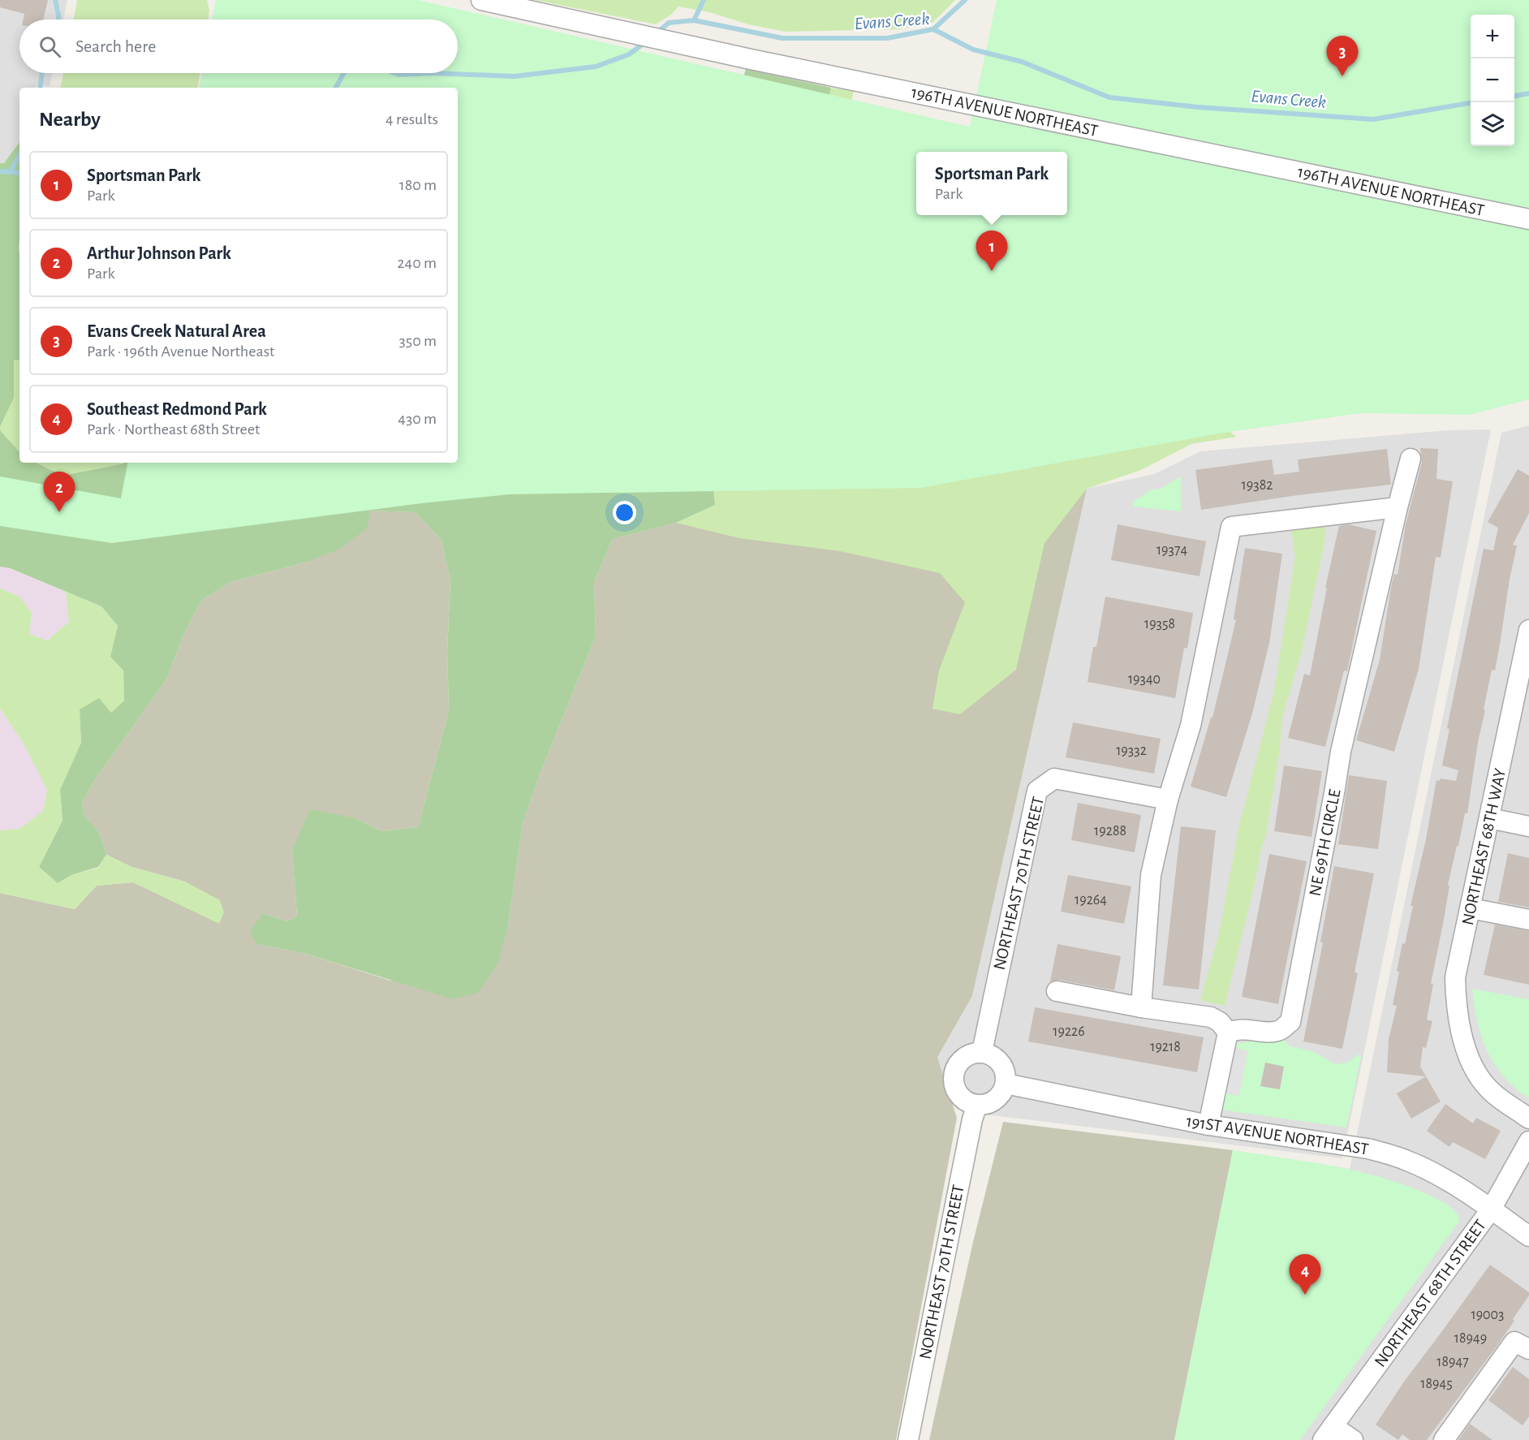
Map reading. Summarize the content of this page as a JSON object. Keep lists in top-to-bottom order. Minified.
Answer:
{"streets":{"street":["196TH AVENUE NORTHEAST","NE 69TH CIRCLE","NORTHEAST 68TH WAY","NORTHEAST 70TH STREET","191ST AVENUE NORTHEAST","NORTHEAST 68TH STREET"]},"crossings":[["NORTHEAST 70TH STREET","191ST AVENUE NORTHEAST"],["191ST AVENUE NORTHEAST","NORTHEAST 68TH STREET"]],"water":["Evans Creek"],"house_numbers":["19382","19374","19358","19340","19332","19288","19264","19226","19218","19003","18949","18947","18945"],"page":{"map_buttons":["+","−"],"search":"Search here","pins":["3","1","2","4"],"heading":["Nearby","4 results"],"list":[{"mark":"1","name":"Sportsman Park","note":"Park","value":"180 m"},{"mark":"2","name":"Arthur Johnson Park","note":"Park","value":"240 m"},{"mark":"3","name":"Evans Creek Natural Area","note":"Park · 196th Avenue Northeast","value":"350 m"},{"mark":"4","name":"Southeast Redmond Park","note":"Park · Northeast 68th Street","value":"430 m"}],"popup":["Sportsman Park","Park"]}}
